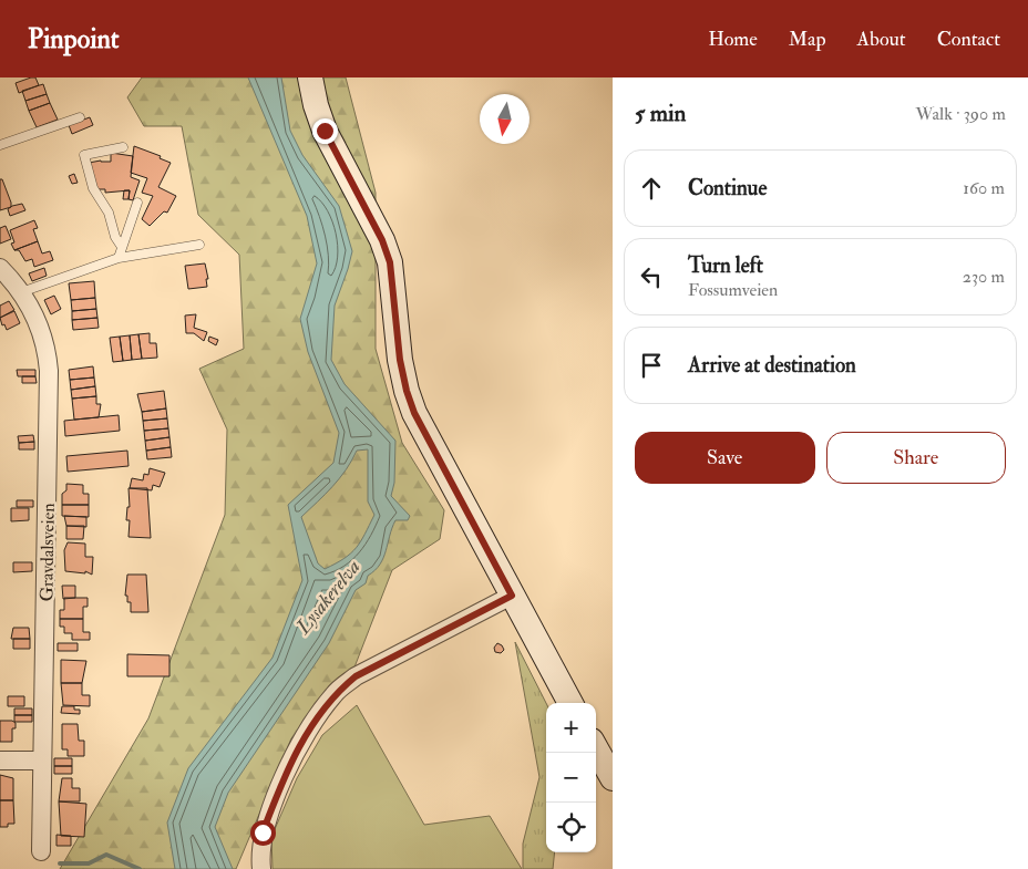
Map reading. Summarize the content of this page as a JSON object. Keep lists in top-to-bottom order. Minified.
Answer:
{"streets":{"street":["Gravdalsveien"]},"water":["Lysakerelva"],"north":"bottom","page":{"header":"Pinpoint","nav":["Home","Map","About","Contact"],"heading":["5 min","Walk · 390 m"],"list":[["Continue","160 m"],["Turn left","Fossumveien","230 m"],"Arrive at destination"],"buttons":["Save","Share"],"map_buttons":["+","−"]}}
